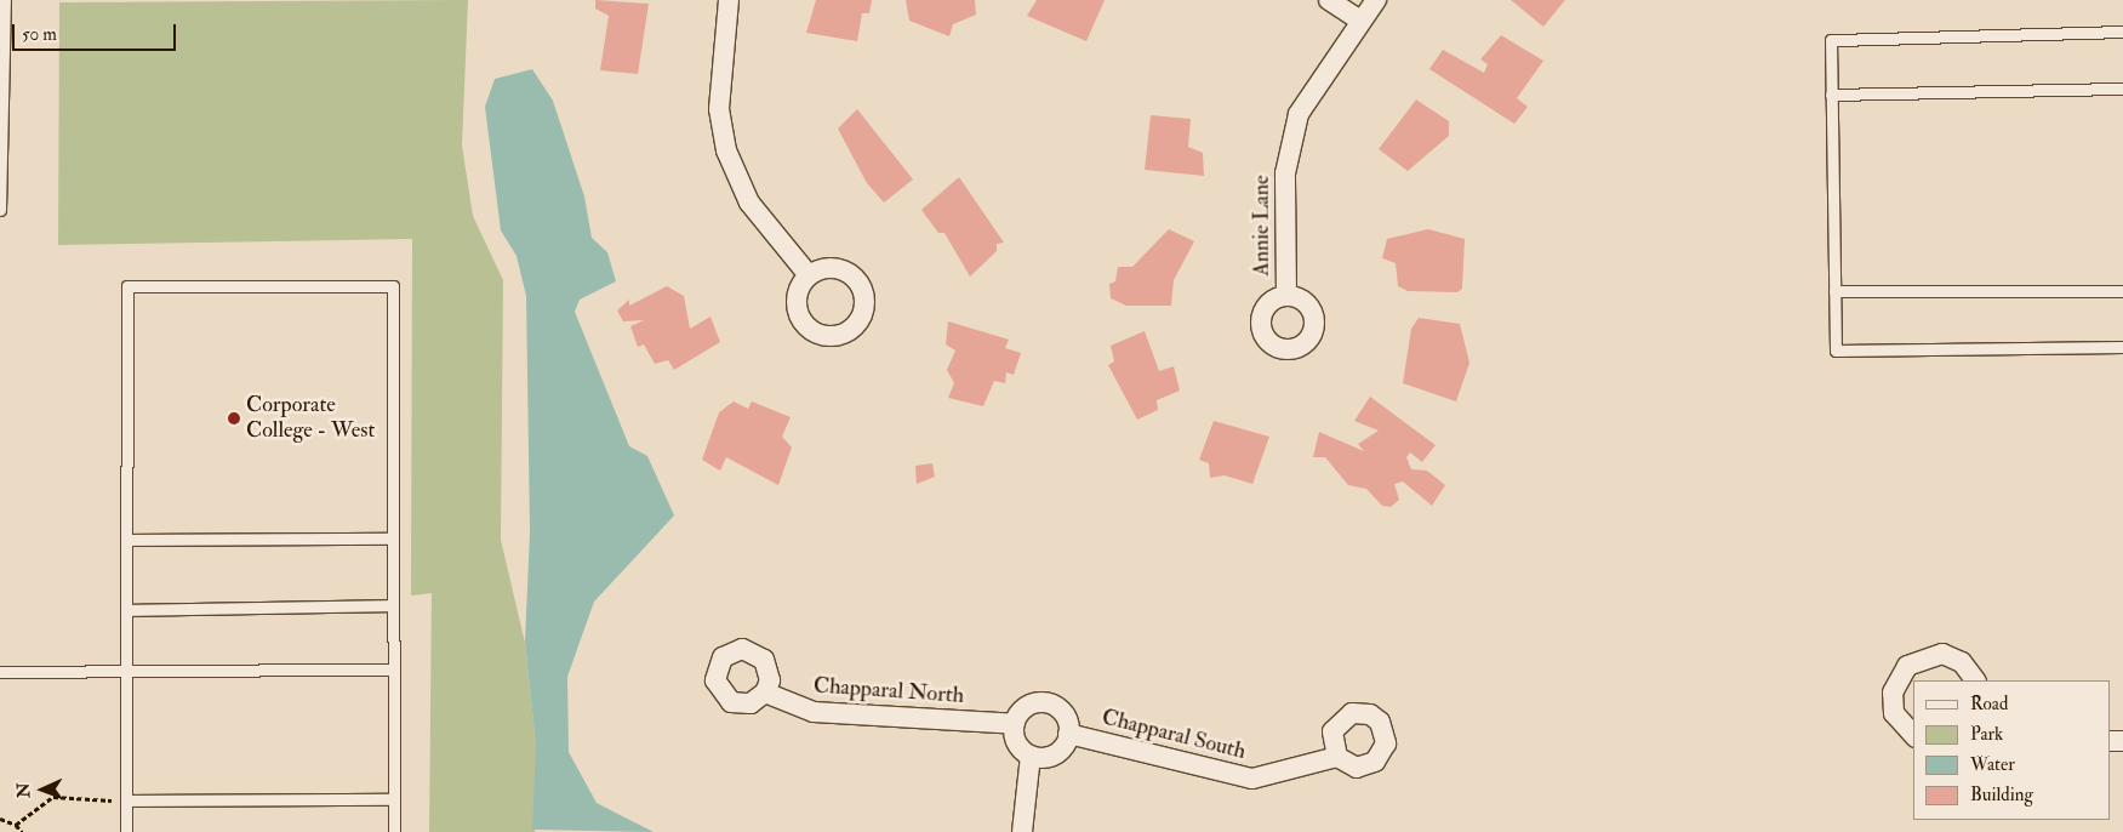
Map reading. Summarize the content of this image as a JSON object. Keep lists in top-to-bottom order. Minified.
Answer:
{"streets":{"street":["Annie Lane","Chapparal North","Chapparal South"]},"crossings":[["Chapparal North","Chapparal South"]],"places":["Corporate College - West"],"legend":["Road","Park","Water","Building"],"scale_bar":"50 m","north":"left"}
